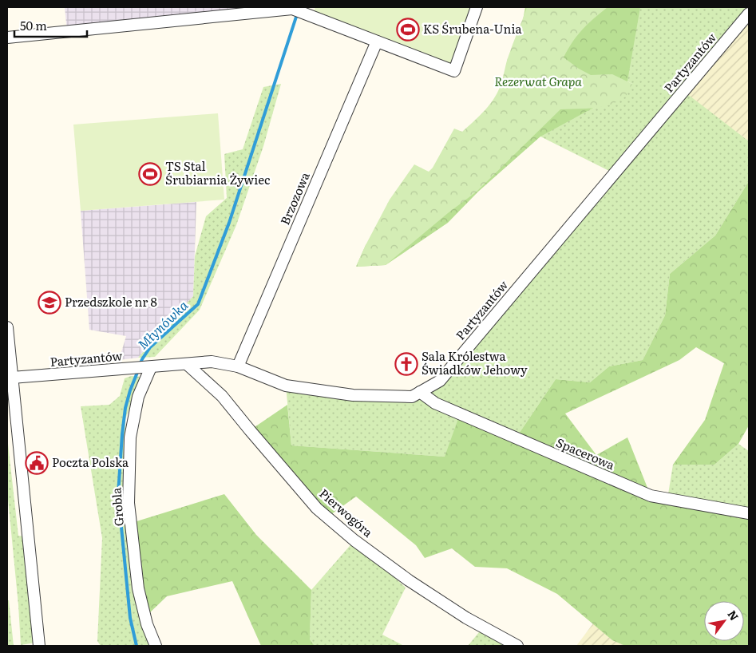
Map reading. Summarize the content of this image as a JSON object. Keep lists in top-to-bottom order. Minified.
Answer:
{"streets":{"street":["Partyzantów","Brzozowa","Spacerowa","Grobla","Pierwogóra"]},"crossings":[["Partyzantów","Brzozowa"],["Partyzantów","Spacerowa"],["Partyzantów","Grobla"],["Partyzantów","Pierwogóra"]],"water":["Młynówka"],"parks":["Rezerwat Grapa"],"places":{"sports":["KS Śrubena-Unia","TS Stal Śrubiarnia Żywiec"],"school or university":["Przedszkole nr 8"],"church":["Sala Królestwa Świadków Jehowy"],"public building":["Poczta Polska"]},"scale_bar":"50 m","north":"top right"}
